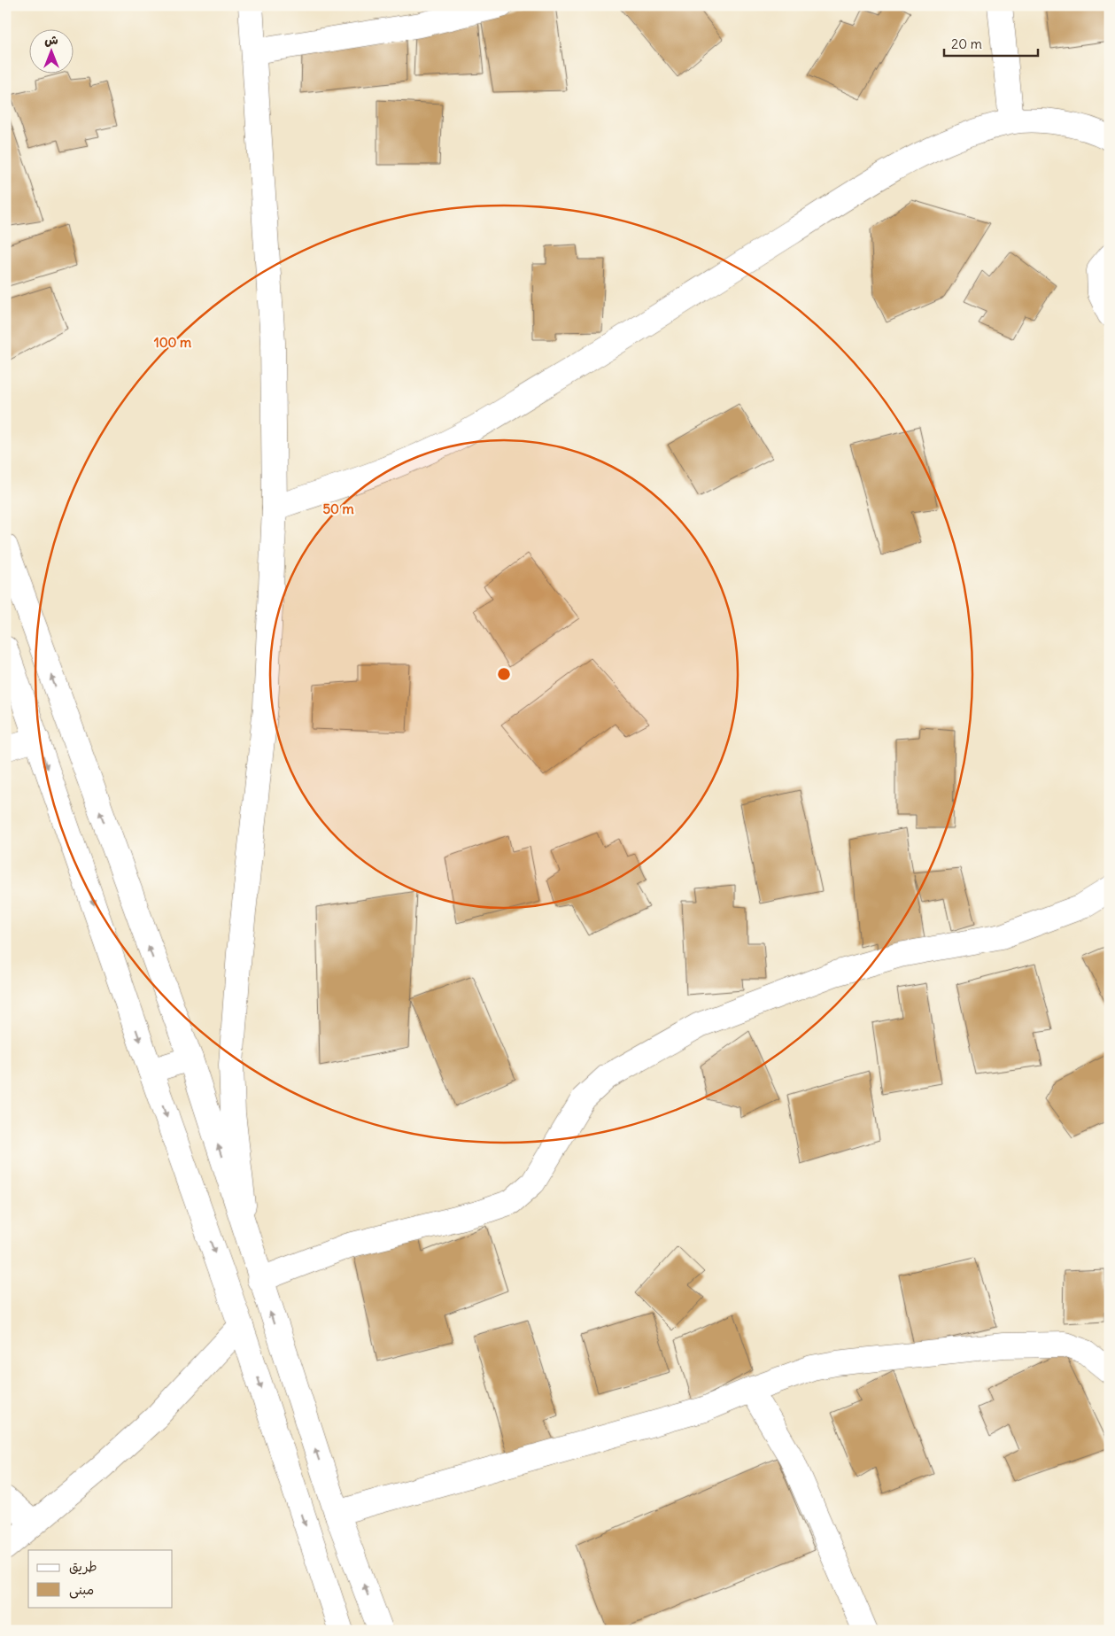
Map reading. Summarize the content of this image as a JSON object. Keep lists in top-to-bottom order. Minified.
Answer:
{"legend":["طريق","مبنى"],"scale_bar":"20 m","north":"top","rings":["100 m","50 m"]}
